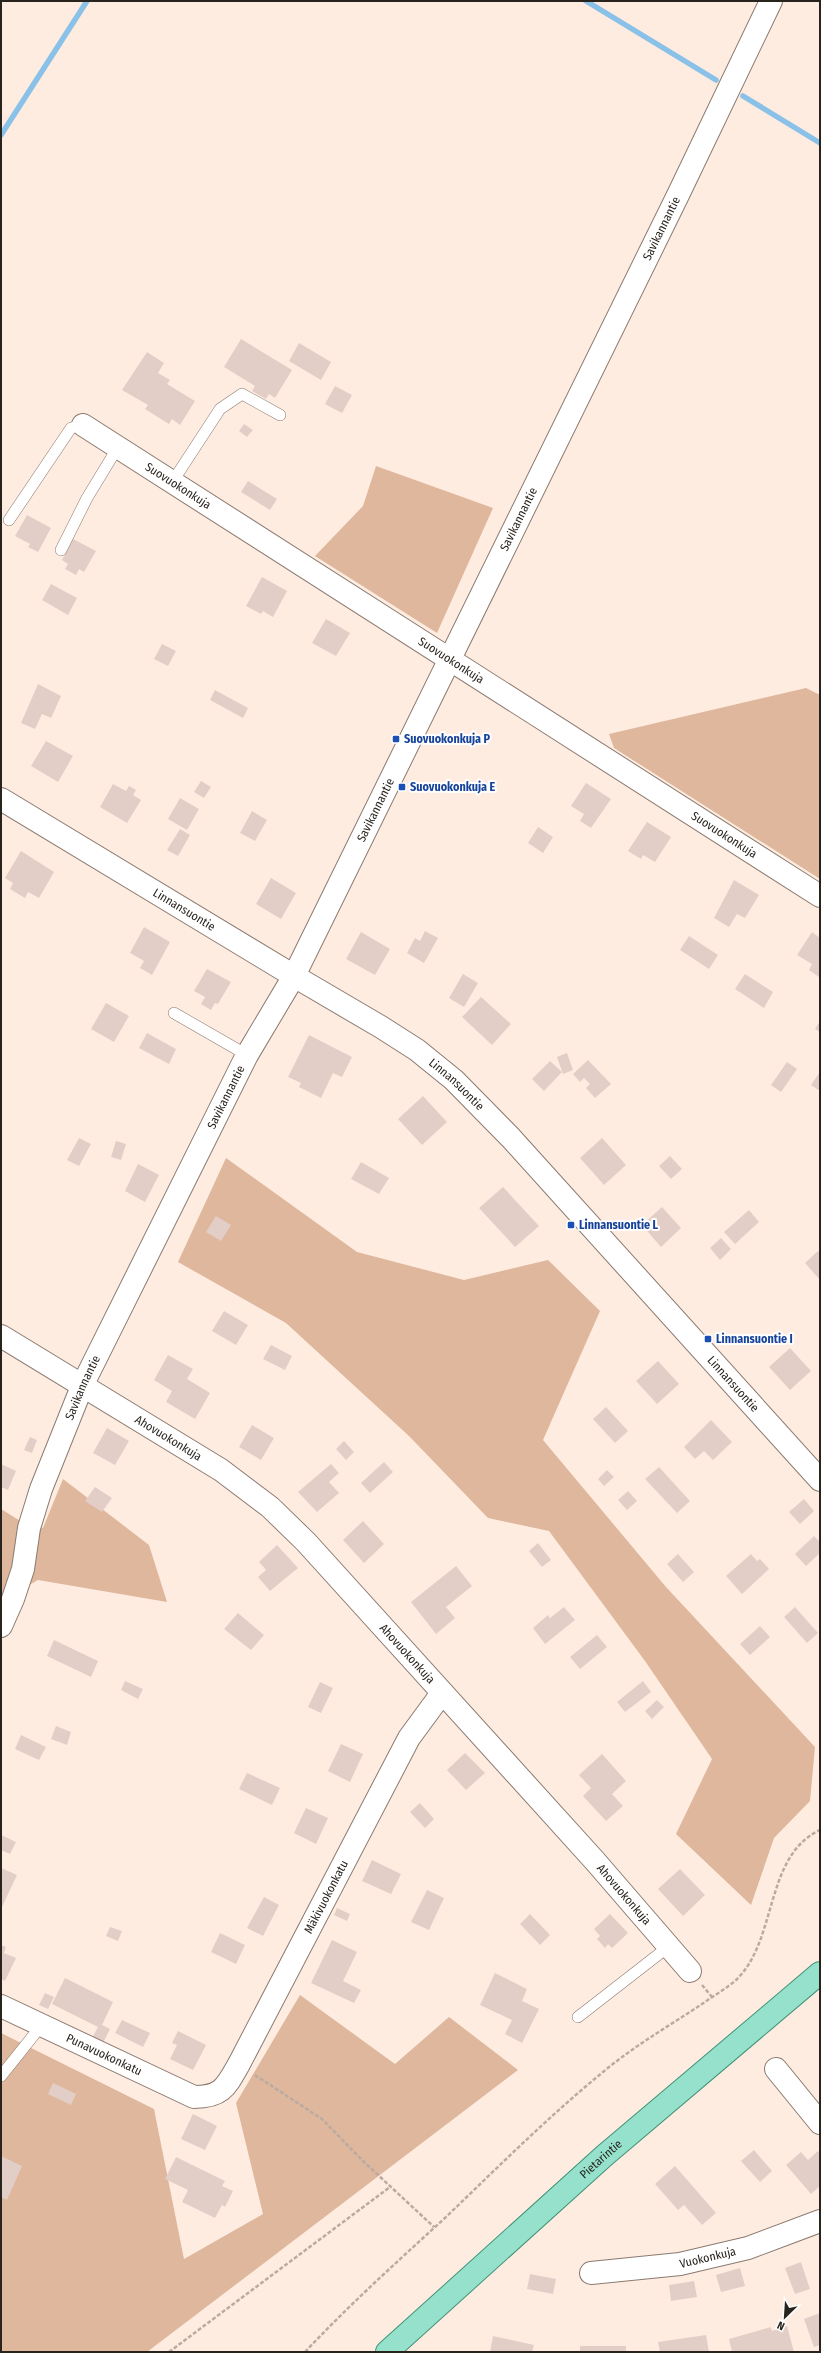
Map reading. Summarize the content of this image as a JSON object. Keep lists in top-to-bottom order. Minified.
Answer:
{"streets":{"main road":["Pietarintie"],"street":["Savikannantie","Suovuokonkuja","Linnansuontie","Ahovuokonkuja","Mäkivuokonkatu","Punavuokonkatu","Vuokonkuja"]},"crossings":[["Savikannantie","Suovuokonkuja"],["Savikannantie","Linnansuontie"],["Savikannantie","Ahovuokonkuja"],["Ahovuokonkuja","Mäkivuokonkatu"],["Mäkivuokonkatu","Punavuokonkatu"]],"places":{"transit":["Suovuokonkuja P","Suovuokonkuja E","Linnansuontie L","Linnansuontie I"]},"north":"bottom left"}
